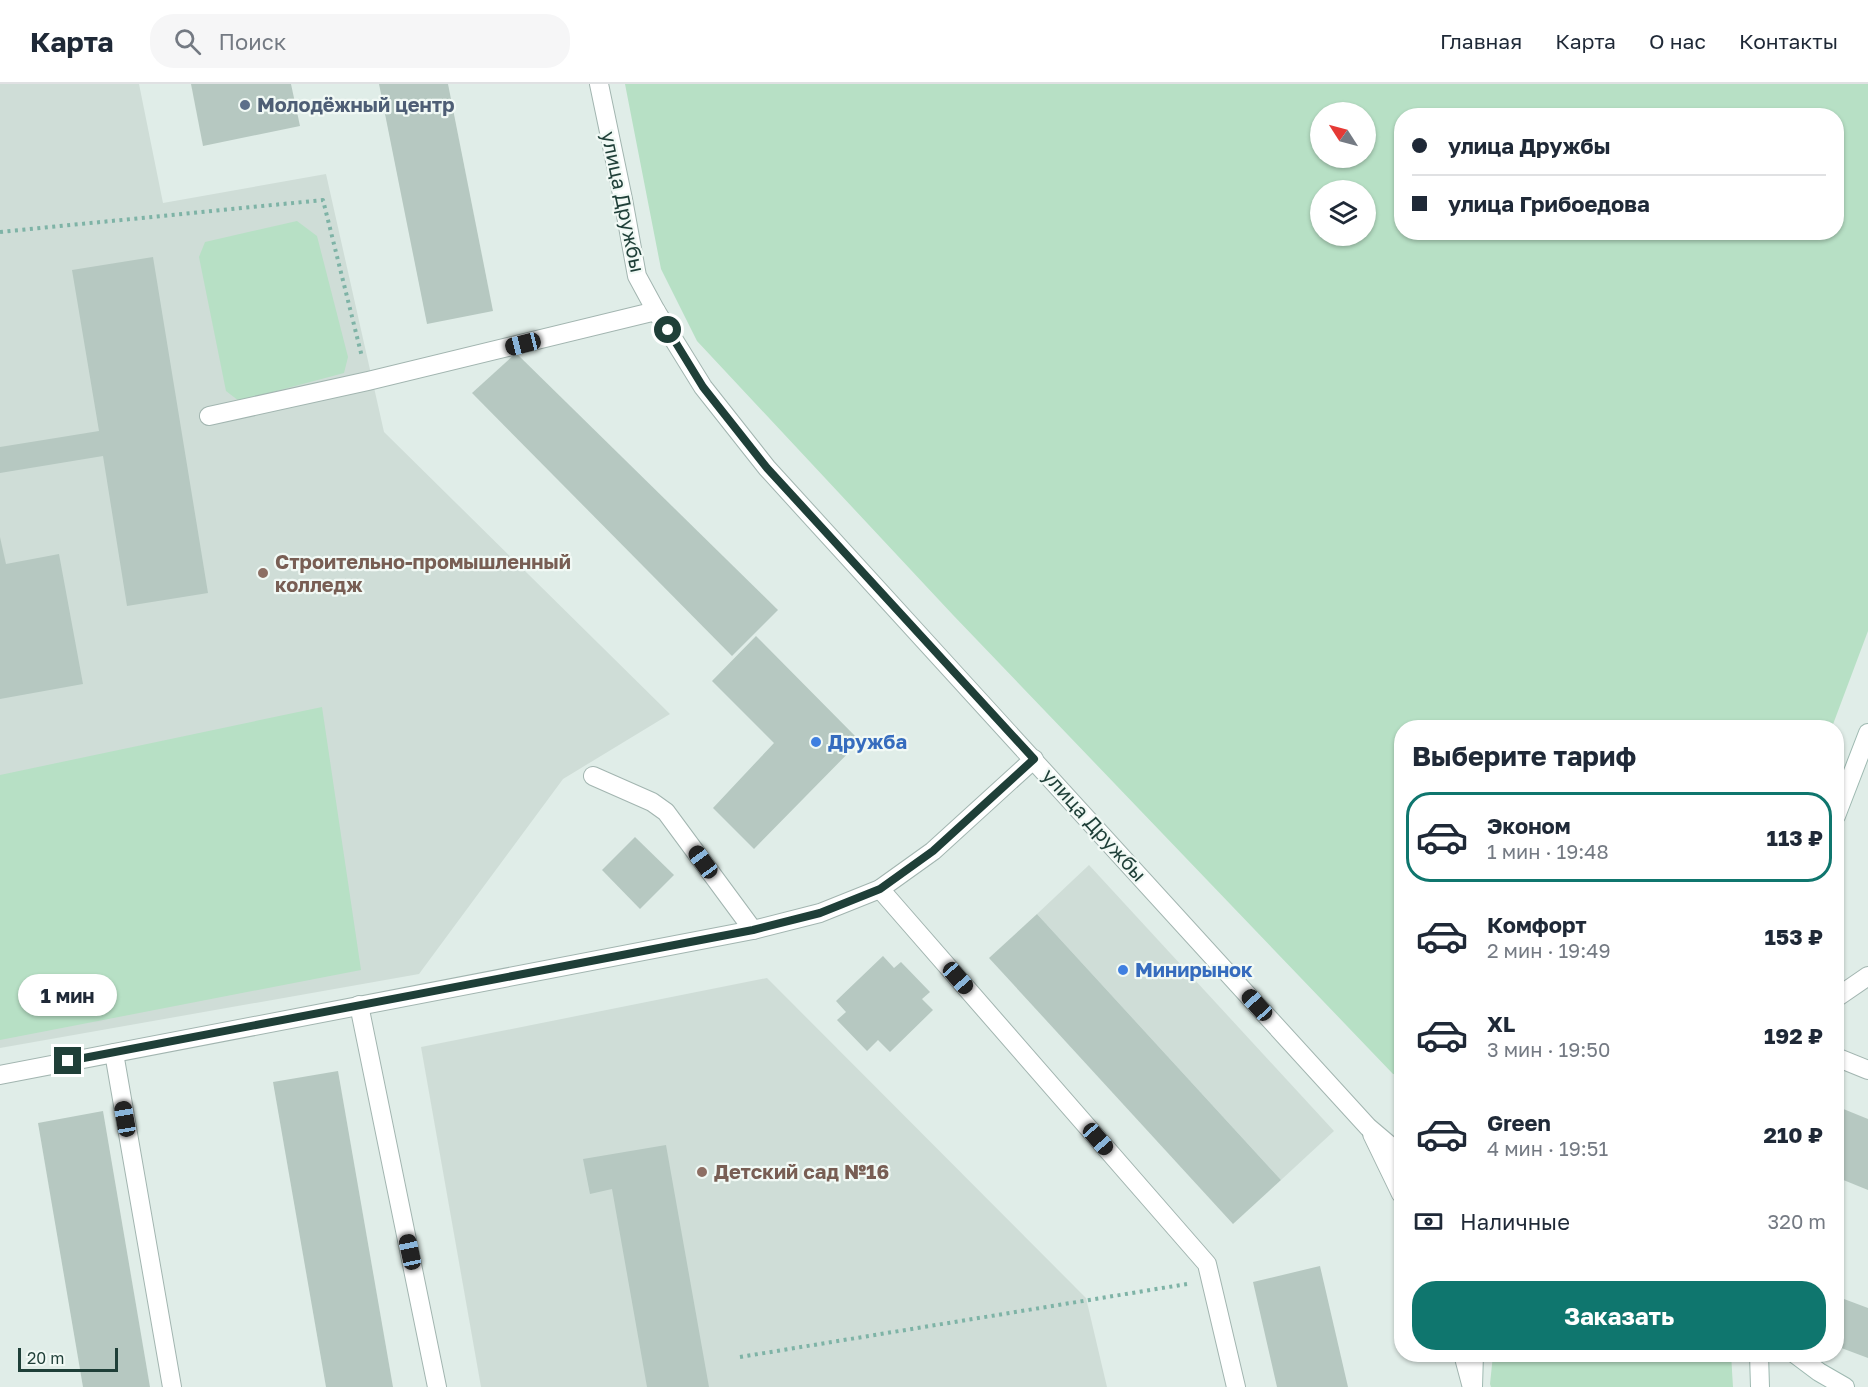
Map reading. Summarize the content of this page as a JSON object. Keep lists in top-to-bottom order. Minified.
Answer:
{"streets":{"street":["улица Дружбы"]},"places":["Молодёжный центр","Строительно-промышленный колледж","Дружба","Минирынок","Детский сад №16"],"scale_bar":"20 m","north":"top left","page":{"header":"Карта","search":"Поиск","nav":["Главная","Карта","О нас","Контакты"],"banner":["улица Дружбы","улица Грибоедова"],"heading":"Выберите тариф","list":[{"name":"Эконом","note":"1 мин · 19:48","value":"113 ₽"},{"name":"Комфорт","note":"2 мин · 19:49","value":"153 ₽"},{"name":"XL","note":"3 мин · 19:50","value":"192 ₽"},{"name":"Green","note":"4 мин · 19:51","value":"210 ₽"}],"bubble":"1 мин","pay":["Наличные","320 m"],"buttons":"Заказать","scale":"20 m"}}
